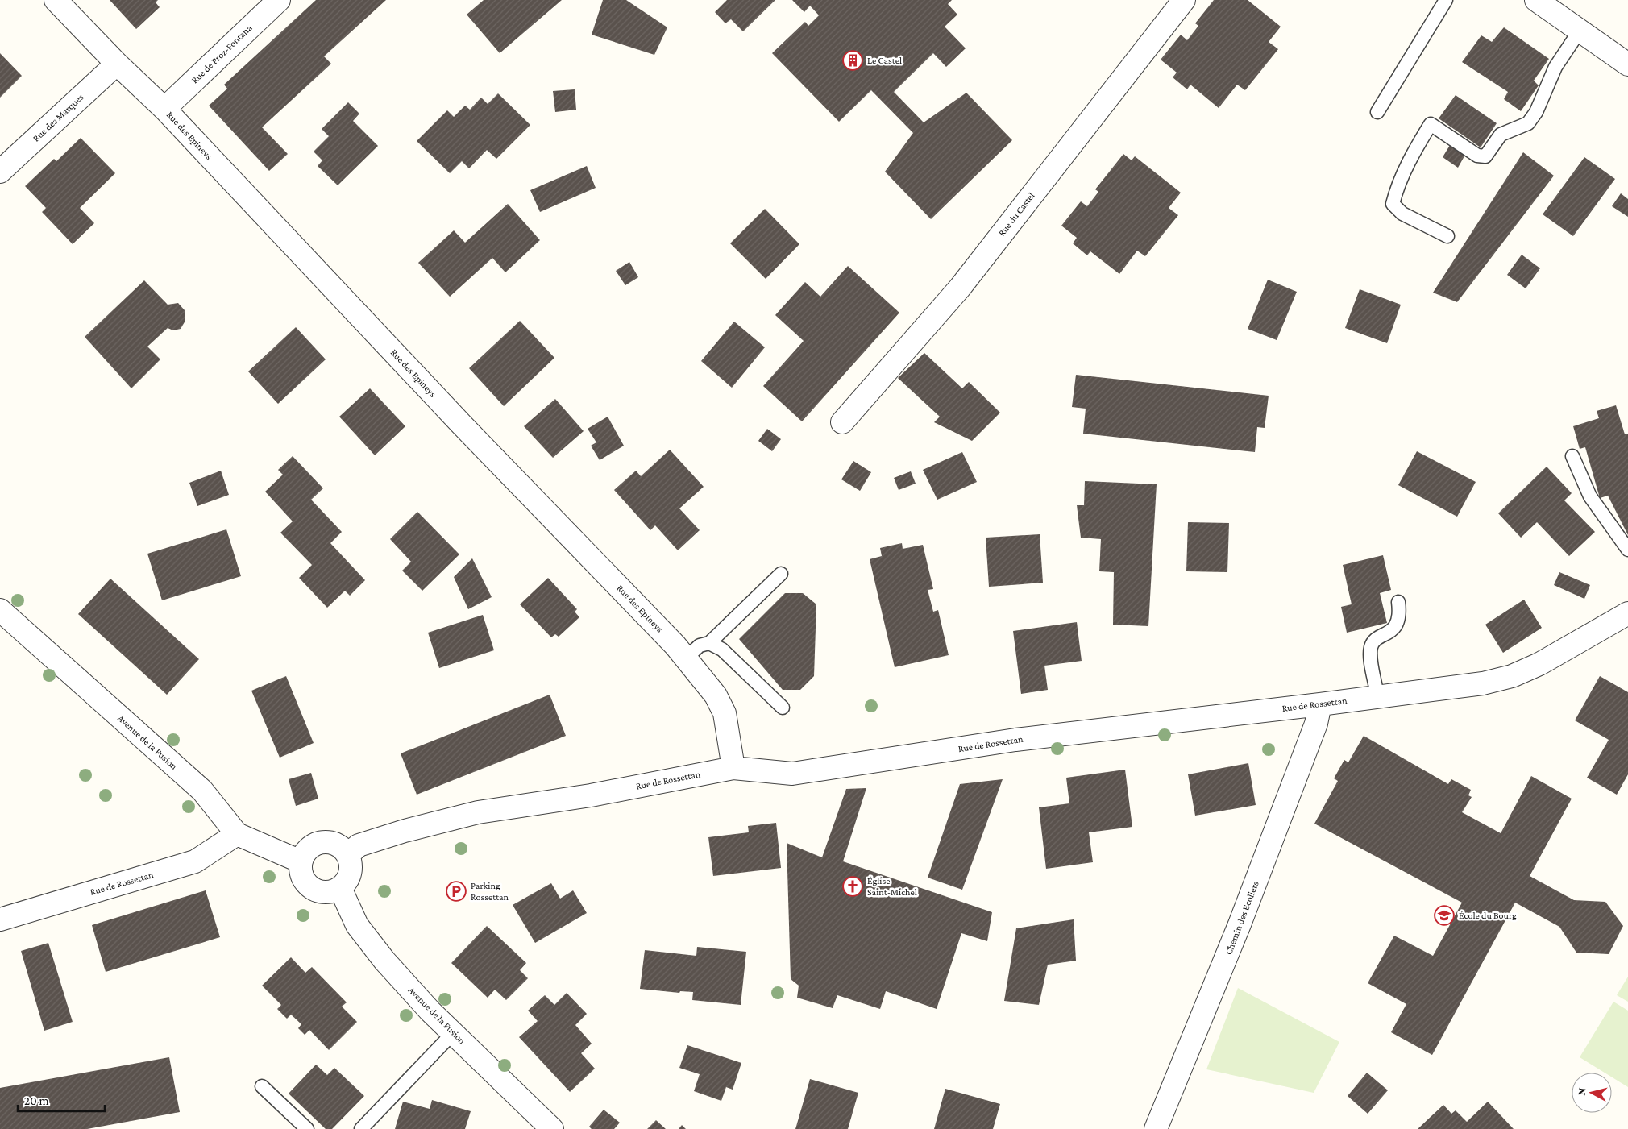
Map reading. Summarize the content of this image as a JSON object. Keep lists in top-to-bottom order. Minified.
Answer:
{"streets":{"street":["Rue de Proz-Fontana","Rue des Marques","Rue des Epineys","Rue du Castel","Rue de Rossettan","Avenue de la Fusion","Chemin des Ecoliers"]},"crossings":[["Rue de Proz-Fontana","Rue des Epineys"],["Rue des Marques","Rue des Epineys"],["Rue des Epineys","Rue de Rossettan"],["Rue de Rossettan","Avenue de la Fusion"],["Rue de Rossettan","Chemin des Ecoliers"]],"places":{"building":["Le Castel"],"church":["Église Saint-Michel"],"parking":["Parking Rossettan"],"school or university":["École du Bourg"]},"scale_bar":"20 m","north":"left"}
